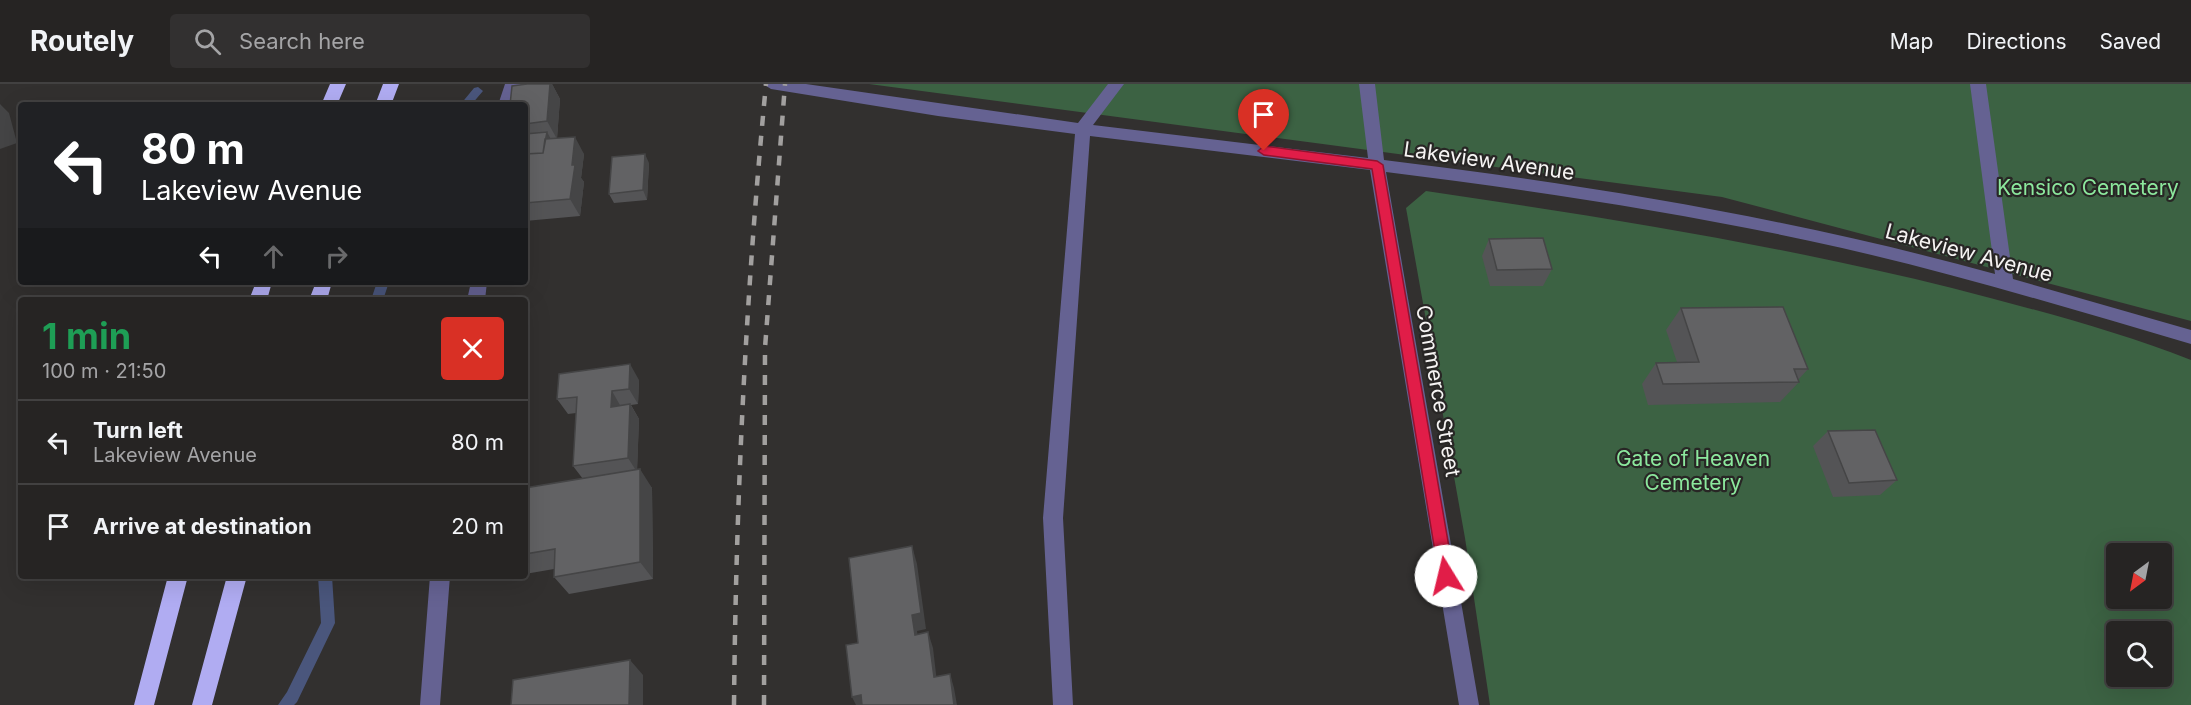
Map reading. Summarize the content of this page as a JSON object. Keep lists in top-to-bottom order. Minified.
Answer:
{"streets":{"street":["Lakeview Avenue","Commerce Street"]},"crossings":[["Lakeview Avenue","Commerce Street"]],"parks":["Kensico Cemetery","Gate of Heaven Cemetery"],"north":"bottom left","page":{"header":"Routely","search":"Search here","nav":["Map","Directions","Saved"],"turn":["80 m","Lakeview Avenue"],"heading":["1 min","100 m · 21:50"],"list":[{"name":"Turn left","note":"Lakeview Avenue","value":"80 m"},{"name":"Arrive at destination","value":"20 m"}]}}
